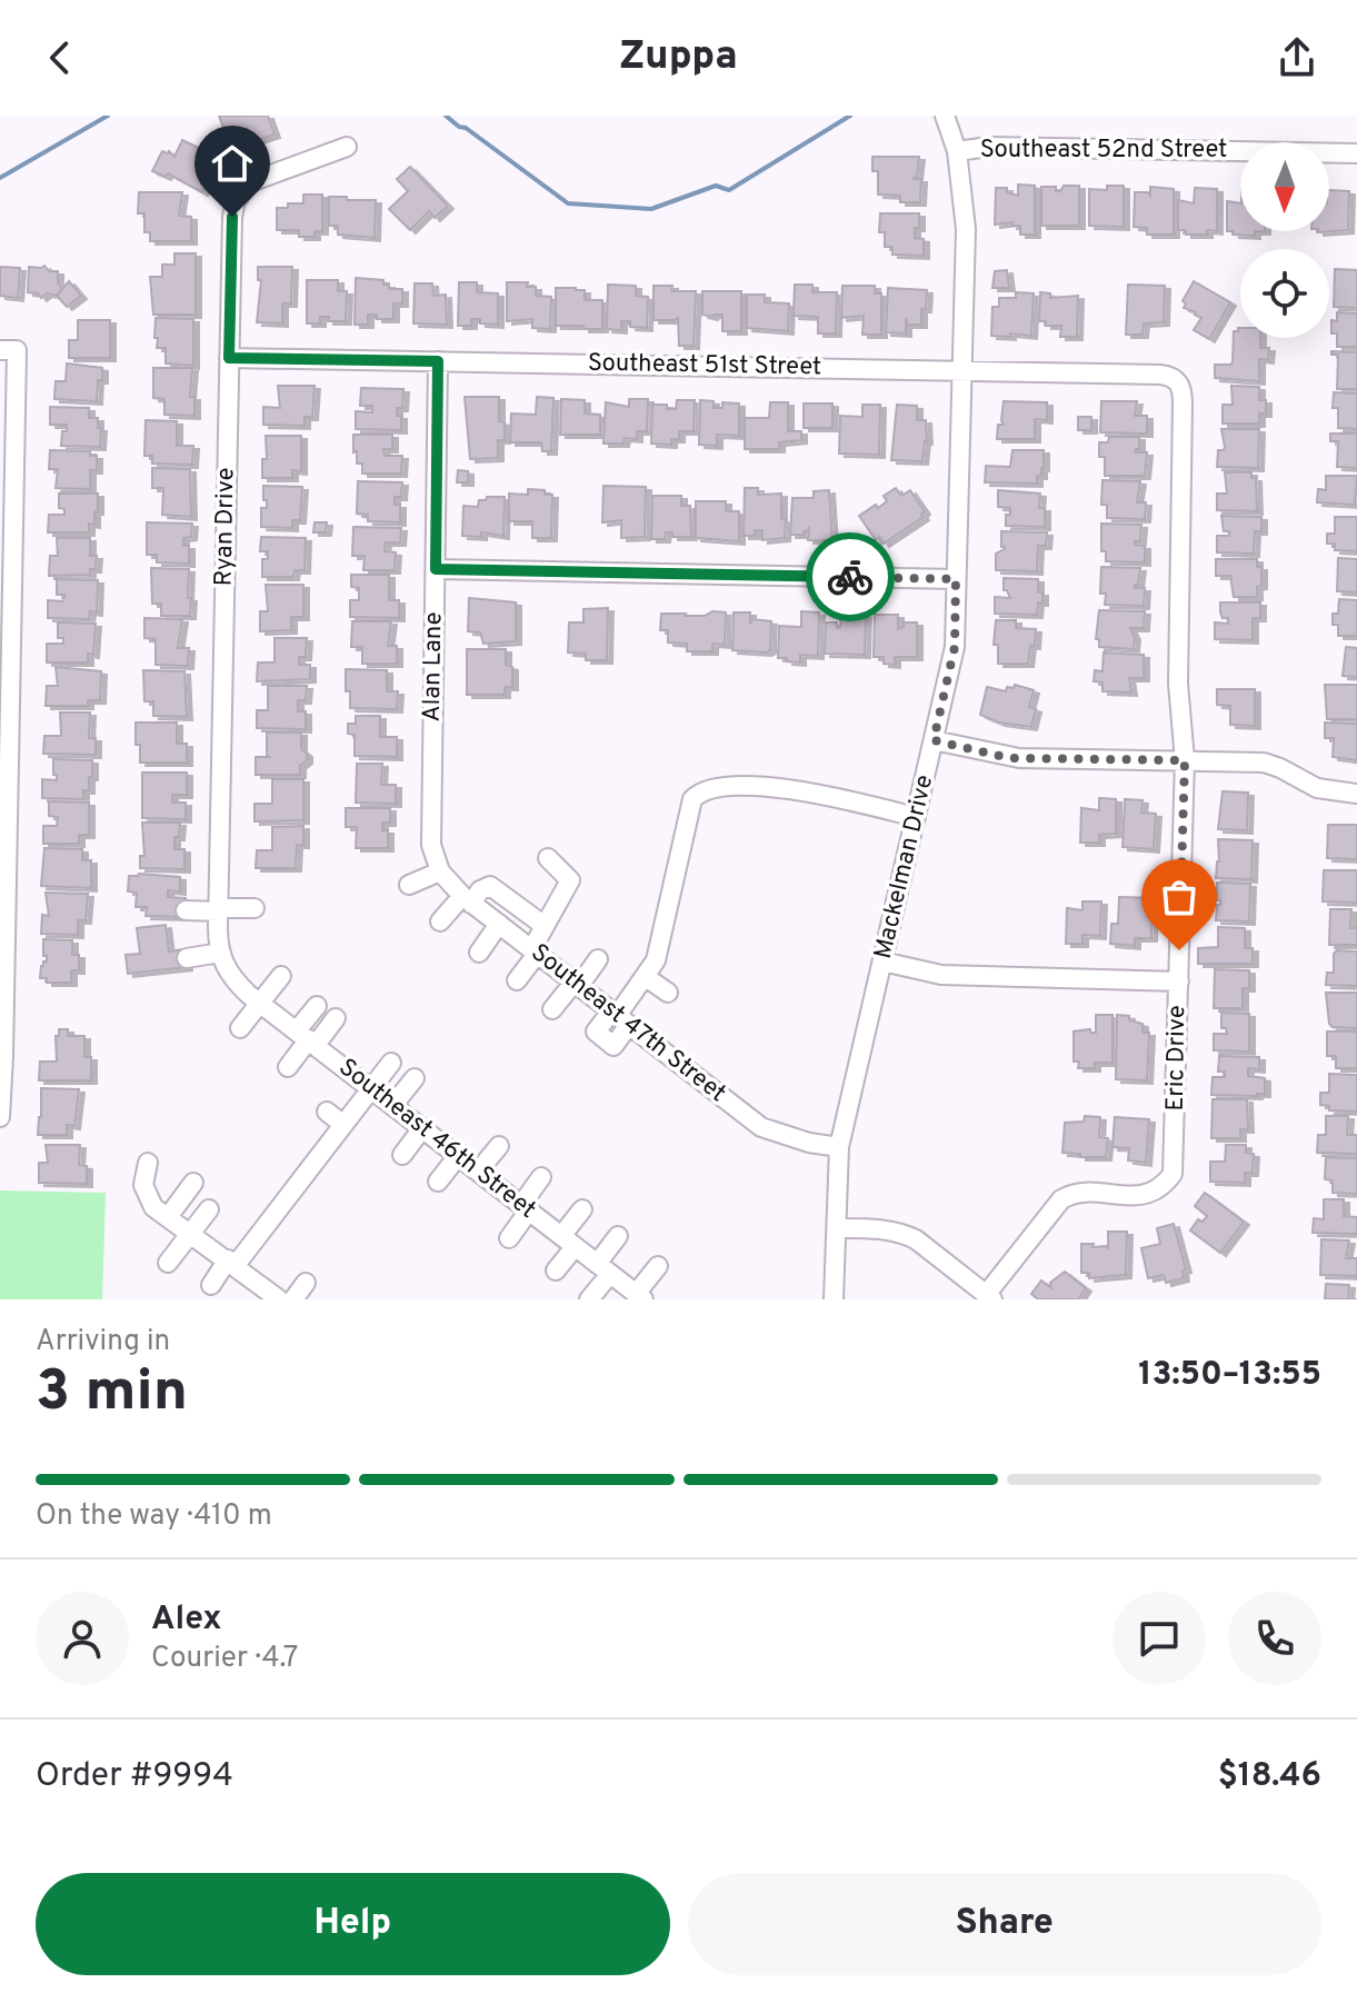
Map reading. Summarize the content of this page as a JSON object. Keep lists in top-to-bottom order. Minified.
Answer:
{"streets":{"street":["Southeast 52nd Street","Southeast 51st Street","Ryan Drive","Alan Lane","Mackelman Drive","Southeast 47th Street","Eric Drive","Southeast 46th Street"]},"crossings":[["Southeast 52nd Street","Mackelman Drive"],["Southeast 51st Street","Ryan Drive"],["Southeast 51st Street","Alan Lane"],["Southeast 51st Street","Mackelman Drive"],["Southeast 51st Street","Eric Drive"],["Ryan Drive","Southeast 46th Street"],["Alan Lane","Southeast 47th Street"],["Mackelman Drive","Southeast 47th Street"]],"north":"bottom","page":{"header":"Zuppa","heading":["3 min","Arriving in","13:50–13:55"],"panel":["Alex","Courier · 4.7","Order #9994","$18.46"],"bar":"On the way · 410 m","buttons":["Help","Share"]}}
